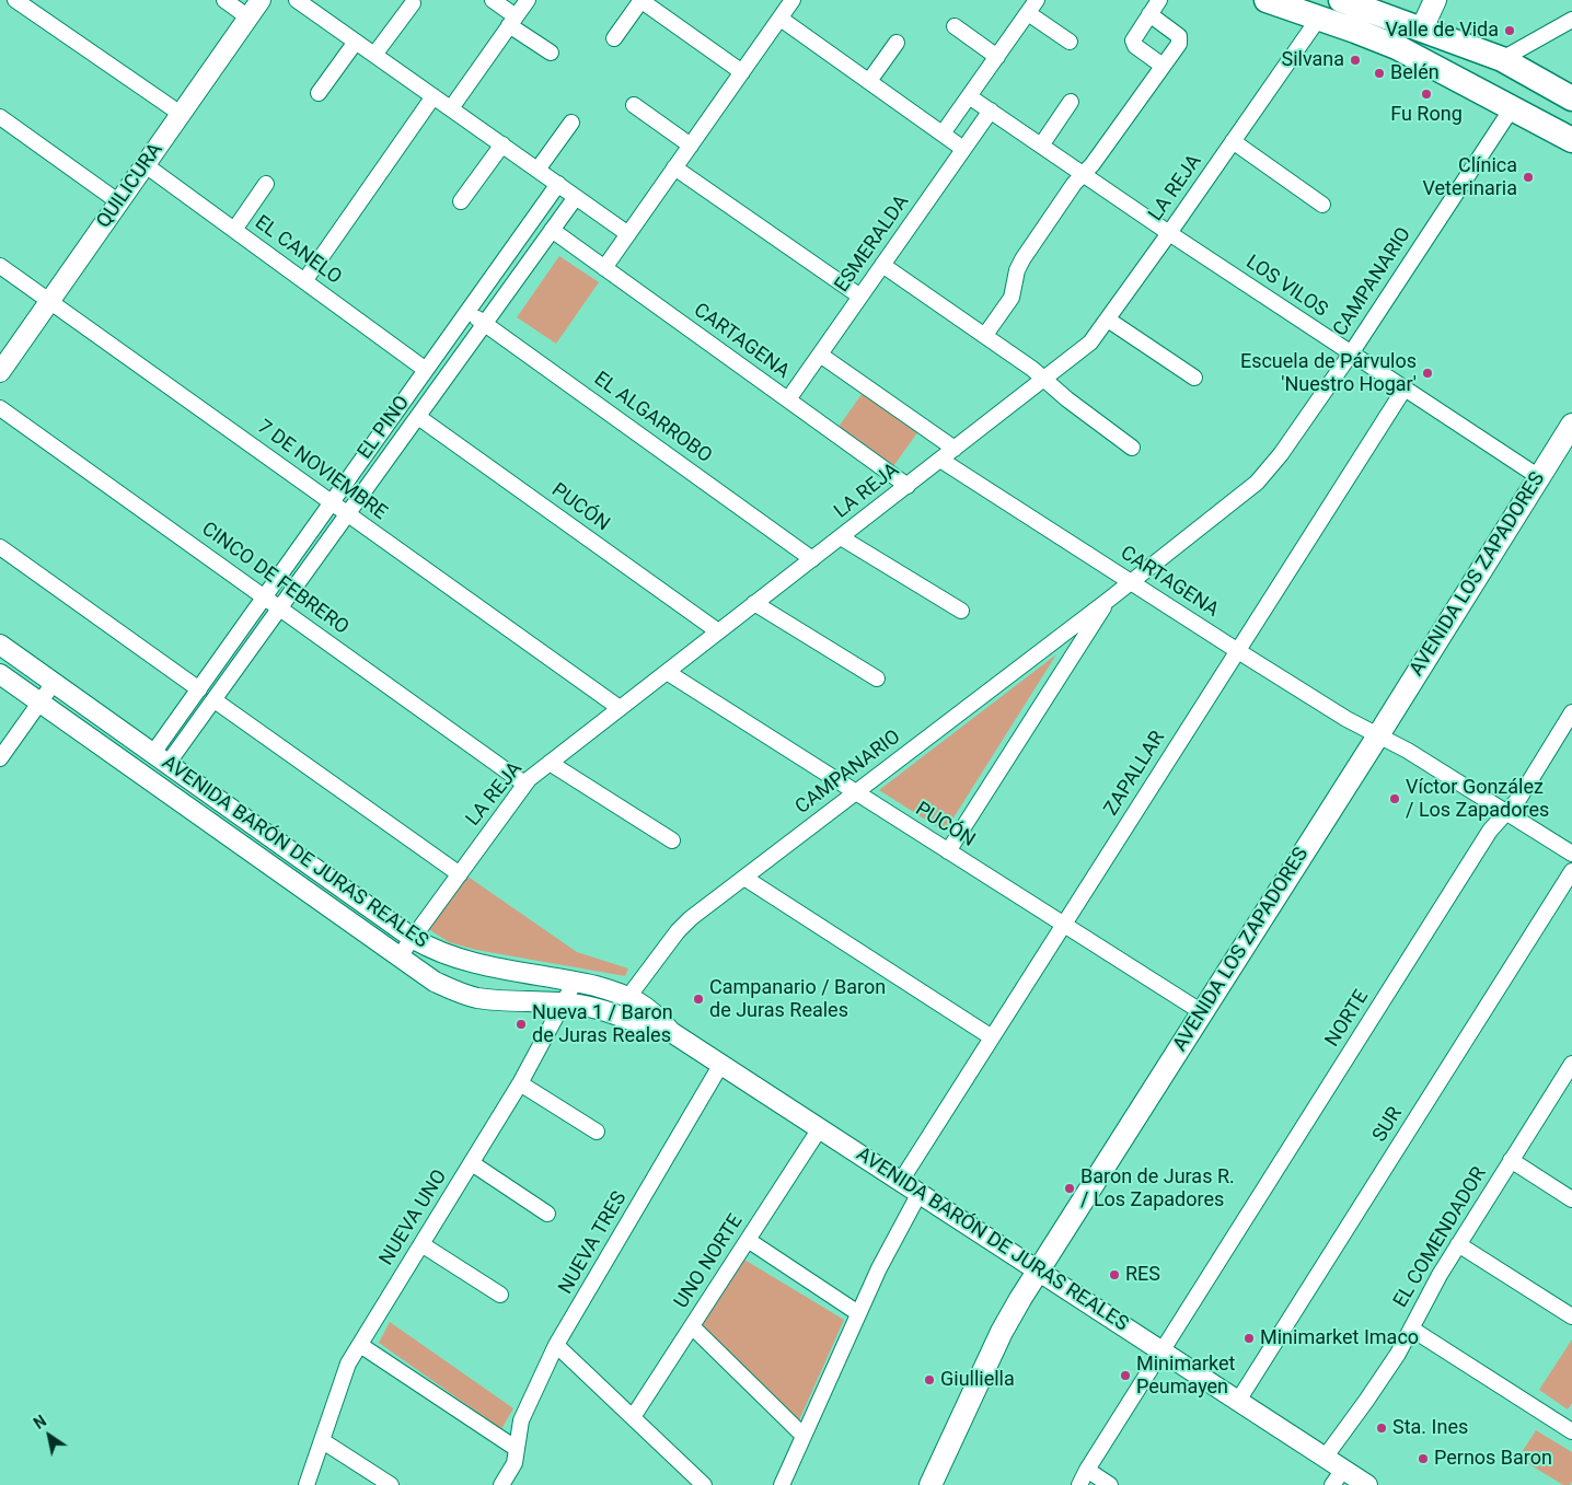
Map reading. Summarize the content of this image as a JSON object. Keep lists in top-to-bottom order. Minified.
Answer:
{"streets":{"main road":["AVENIDA LOS ZAPADORES"],"street":["QUILICURA","LA REJA","ESMERALDA","EL CANELO","CAMPANARIO","LOS VILOS","CARTAGENA","EL ALGARROBO","EL PINO","7 DE NOVIEMBRE","PUCÓN","CINCO DE FEBRERO","ZAPALLAR","AVENIDA BARÓN DE JURAS REALES","NORTE","SUR","NUEVA UNO","EL COMENDADOR","NUEVA TRES","UNO NORTE"]},"crossings":[["QUILICURA","EL CANELO"],["QUILICURA","7 DE NOVIEMBRE"],["LA REJA","LOS VILOS"],["LA REJA","CARTAGENA"],["LA REJA","EL ALGARROBO"],["LA REJA","7 DE NOVIEMBRE"],["LA REJA","PUCÓN"],["LA REJA","CINCO DE FEBRERO"],["LA REJA","AVENIDA BARÓN DE JURAS REALES"],["ESMERALDA","LOS VILOS"],["ESMERALDA","CARTAGENA"],["EL CANELO","EL PINO"],["CAMPANARIO","LOS VILOS"],["CAMPANARIO","CARTAGENA"],["CAMPANARIO","PUCÓN"],["CAMPANARIO","AVENIDA BARÓN DE JURAS REALES"],["LOS VILOS","AVENIDA LOS ZAPADORES"],["LOS VILOS","ZAPALLAR"],["CARTAGENA","EL PINO"],["CARTAGENA","AVENIDA LOS ZAPADORES"],["CARTAGENA","ZAPALLAR"],["CARTAGENA","NORTE"],["EL ALGARROBO","EL PINO"],["EL PINO","7 DE NOVIEMBRE"],["EL PINO","PUCÓN"],["EL PINO","CINCO DE FEBRERO"],["EL PINO","AVENIDA BARÓN DE JURAS REALES"],["PUCÓN","AVENIDA LOS ZAPADORES"],["PUCÓN","ZAPALLAR"],["AVENIDA LOS ZAPADORES","AVENIDA BARÓN DE JURAS REALES"],["ZAPALLAR","AVENIDA BARÓN DE JURAS REALES"],["AVENIDA BARÓN DE JURAS REALES","NORTE"],["AVENIDA BARÓN DE JURAS REALES","SUR"],["AVENIDA BARÓN DE JURAS REALES","NUEVA UNO"],["AVENIDA BARÓN DE JURAS REALES","EL COMENDADOR"],["AVENIDA BARÓN DE JURAS REALES","NUEVA TRES"],["AVENIDA BARÓN DE JURAS REALES","UNO NORTE"]],"places":["Valle de Vida","Silvana","Belén","Fu Rong","Clínica Veterinaria","Escuela de Párvulos 'Nuestro Hogar'","Víctor González / Los Zapadores","Campanario / Baron de Juras Reales","Nueva 1 / Baron de Juras Reales","Baron de Juras R. / Los Zapadores","RES","Minimarket Imaco","Minimarket Peumayen","Giulliella","Sta. Ines","Pernos Baron"],"north":"top left"}
